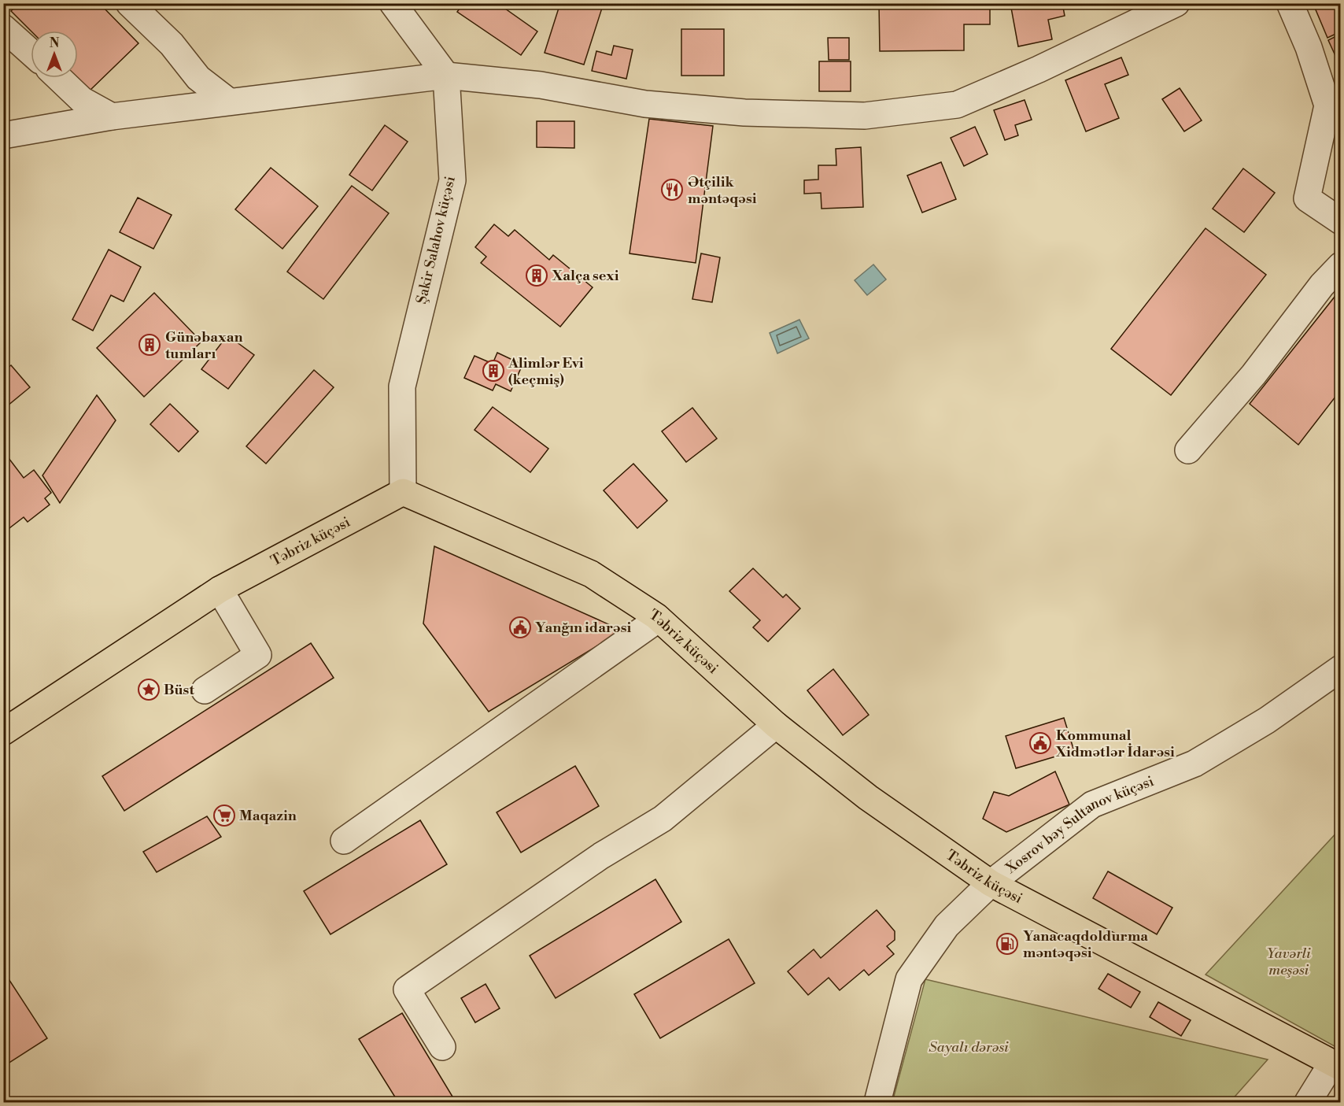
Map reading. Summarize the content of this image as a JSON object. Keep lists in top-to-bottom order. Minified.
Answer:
{"streets":{"main road":["Təbriz küçəsi"],"street":["Şakir Salahov küçəsi","Xosrov bəy Sultanov küçəsi"]},"crossings":[["Şakir Salahov küçəsi","Təbriz küçəsi"],["Təbriz küçəsi","Xosrov bəy Sultanov küçəsi"]],"parks":["Yavərli meşəsi","Sayalı dərəsi"],"places":{"restaurant":["Ətçilik məntəqəsi"],"building":["Xalça sexi","Günəbaxan tumları","Alimlər Evi (keçmiş)"],"public building":["Yanğın idarəsi","Kommunal Xidmətlər İdarəsi"],"place":["Büst"],"supermarket":["Maqazin"],"fuel station":["Yanacaqdoldurma məntəqəsi"]},"north":"top"}
